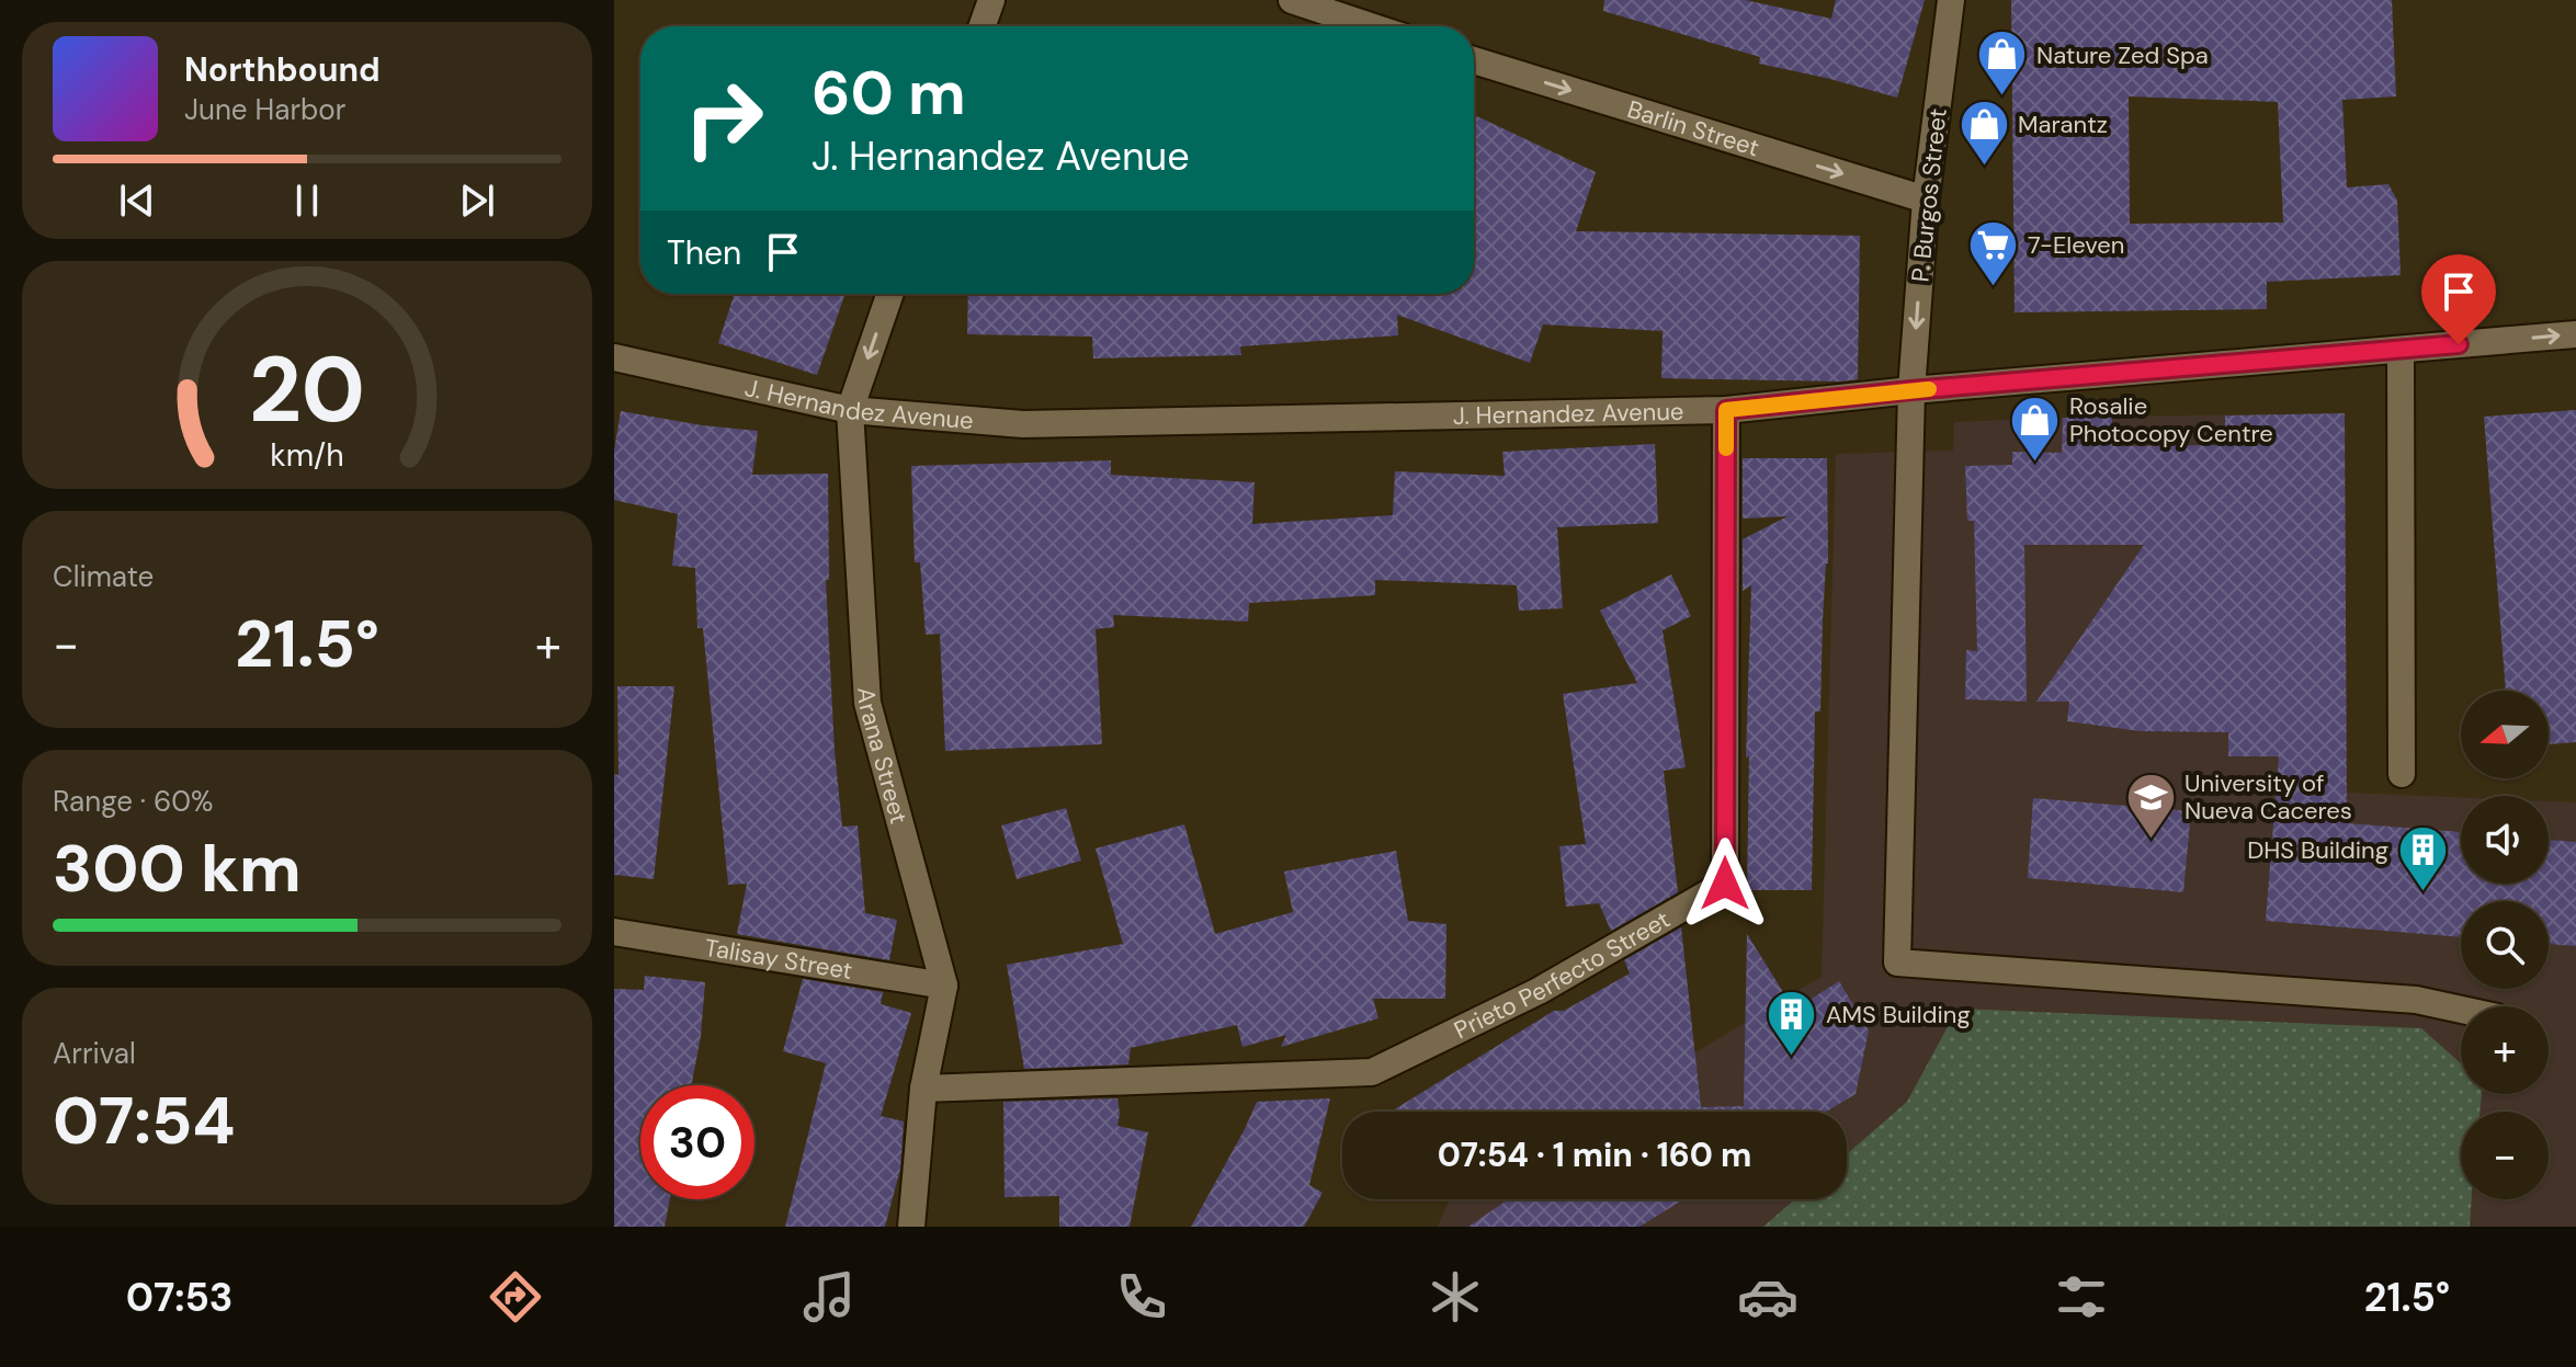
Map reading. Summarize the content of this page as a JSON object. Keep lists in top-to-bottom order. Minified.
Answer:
{"streets":{"street":["Barlin Street","P. Burgos Street","J. Hernandez Avenue","Arana Street","Talisay Street","Prieto Perfecto Street"]},"crossings":[["Barlin Street","P. Burgos Street"],["P. Burgos Street","J. Hernandez Avenue"],["J. Hernandez Avenue","Arana Street"],["J. Hernandez Avenue","Prieto Perfecto Street"],["Arana Street","Talisay Street"],["Arana Street","Prieto Perfecto Street"]],"one_way":["Barlin Street"],"places":{"shop":["Nature Zed Spa","Marantz","Rosalie Photocopy Centre"],"supermarket":["7-Eleven"],"school or university":["University of Nueva Caceres"],"building":["DHS Building","AMS Building"]},"north":"left","page":{"turn":["60 m","J. Hernandez Avenue"],"song":["Northbound","June Harbor"],"then":"Then","tile":["Climate",["Range · 60%","300 km"],["Arrival","07:54"]],"heat":["−","21.5°","+"],"map_buttons":["+","−"],"limit":"30","trip":"07:54 · 1 min · 160 m","tabs":["07:53","21.5°"],"gauge":["20","km/h"]}}
